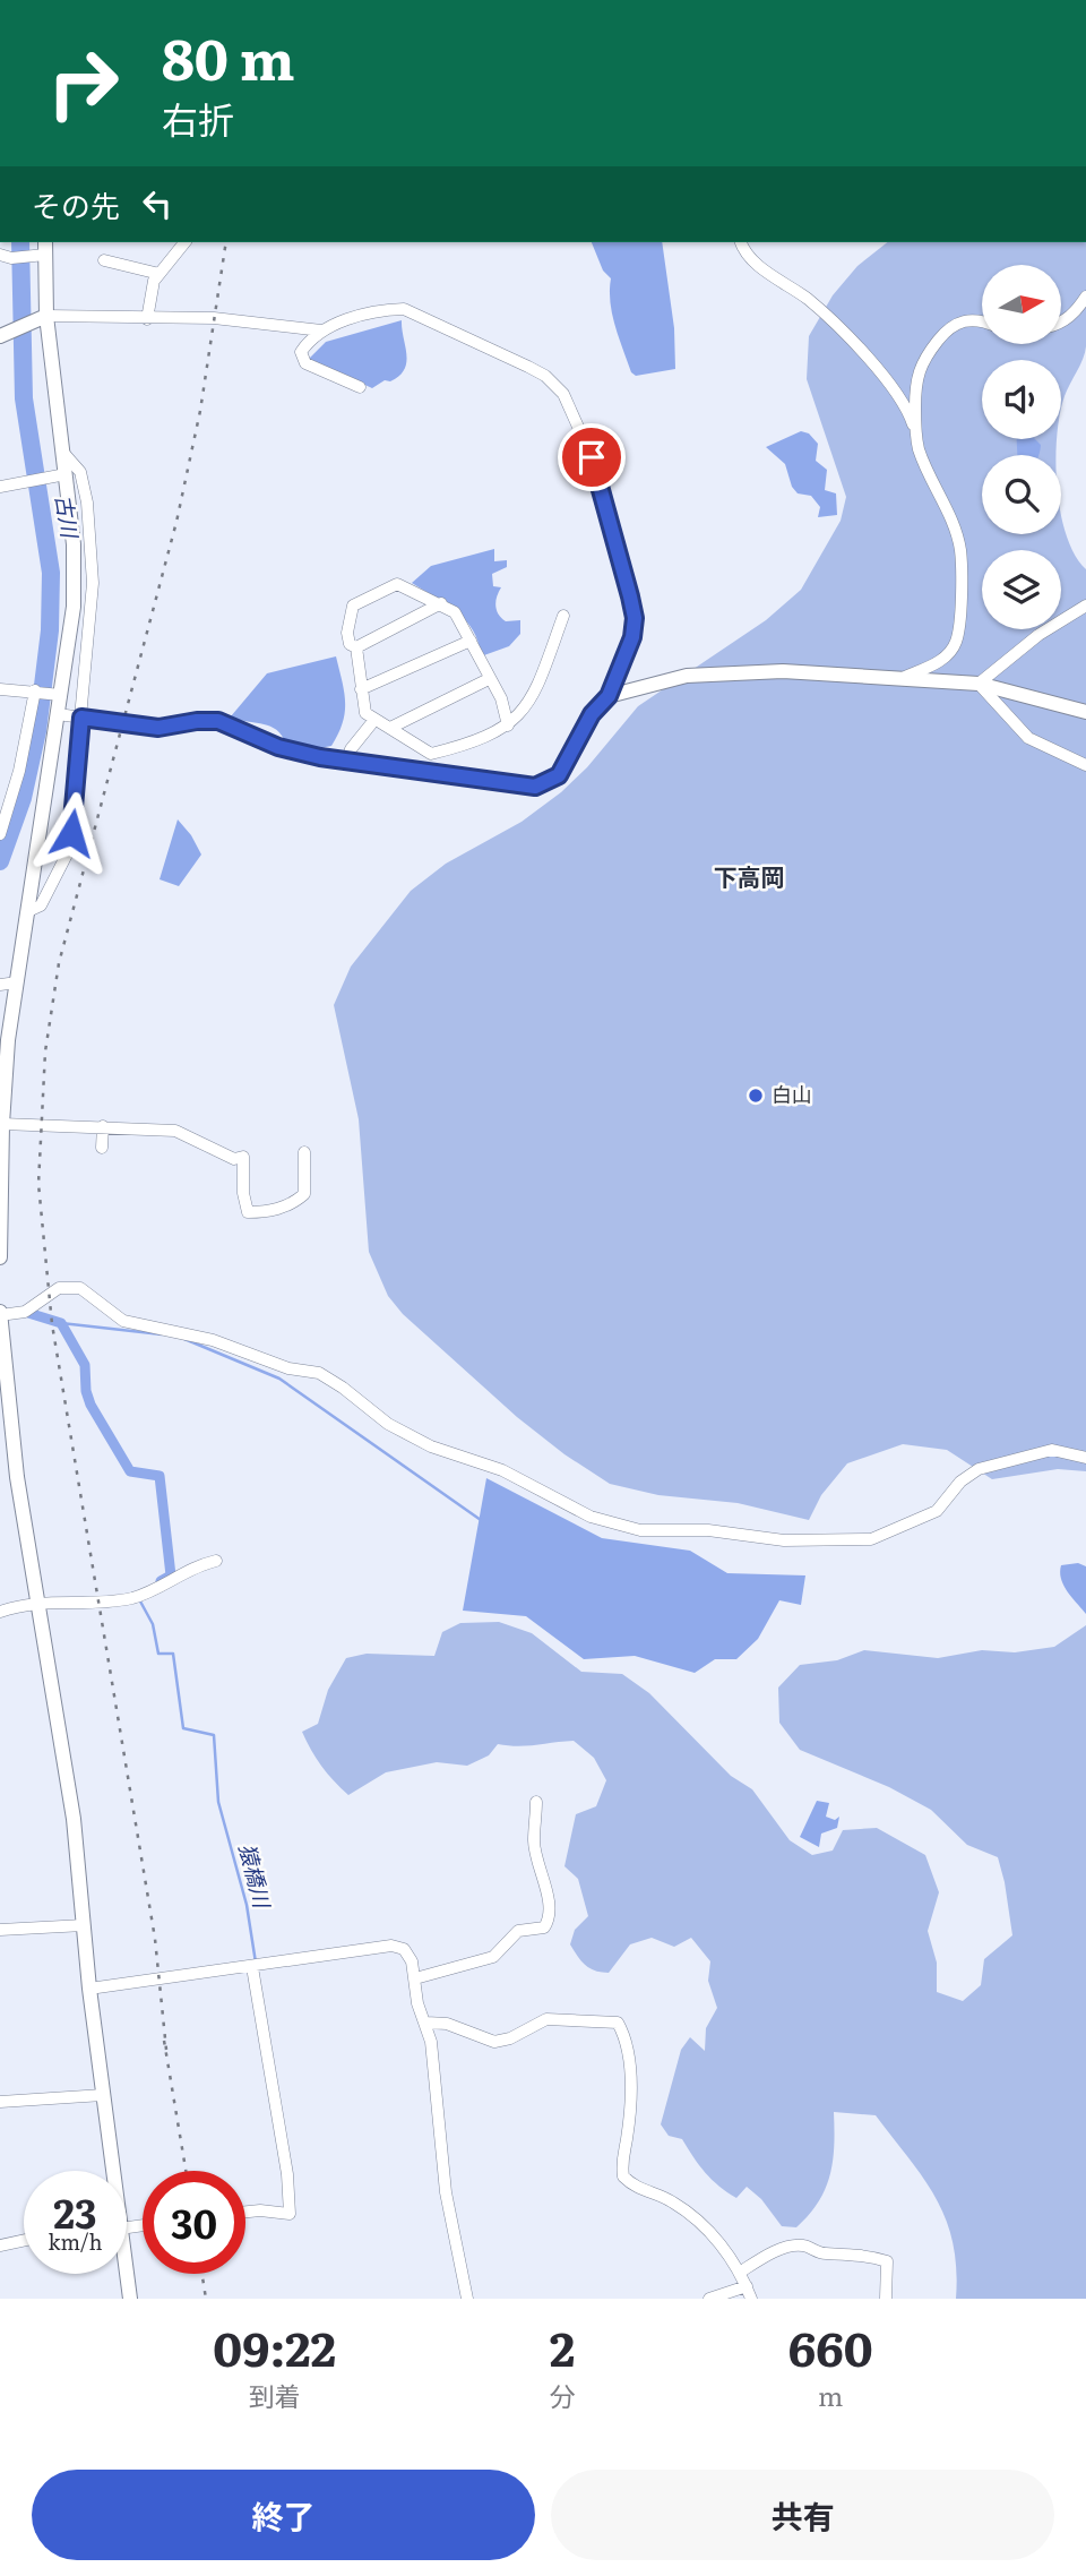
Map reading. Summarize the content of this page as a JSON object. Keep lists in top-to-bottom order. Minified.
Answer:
{"districts":["下高岡"],"water":["古川","猿橋川"],"places":["白山"],"north":"right","page":{"turn":["80 m","右折"],"then":"その先","speed":"23 km/h","limit":"30","eta":["09:22","到着","2","分","660","m"],"buttons":["終了","共有"]}}
